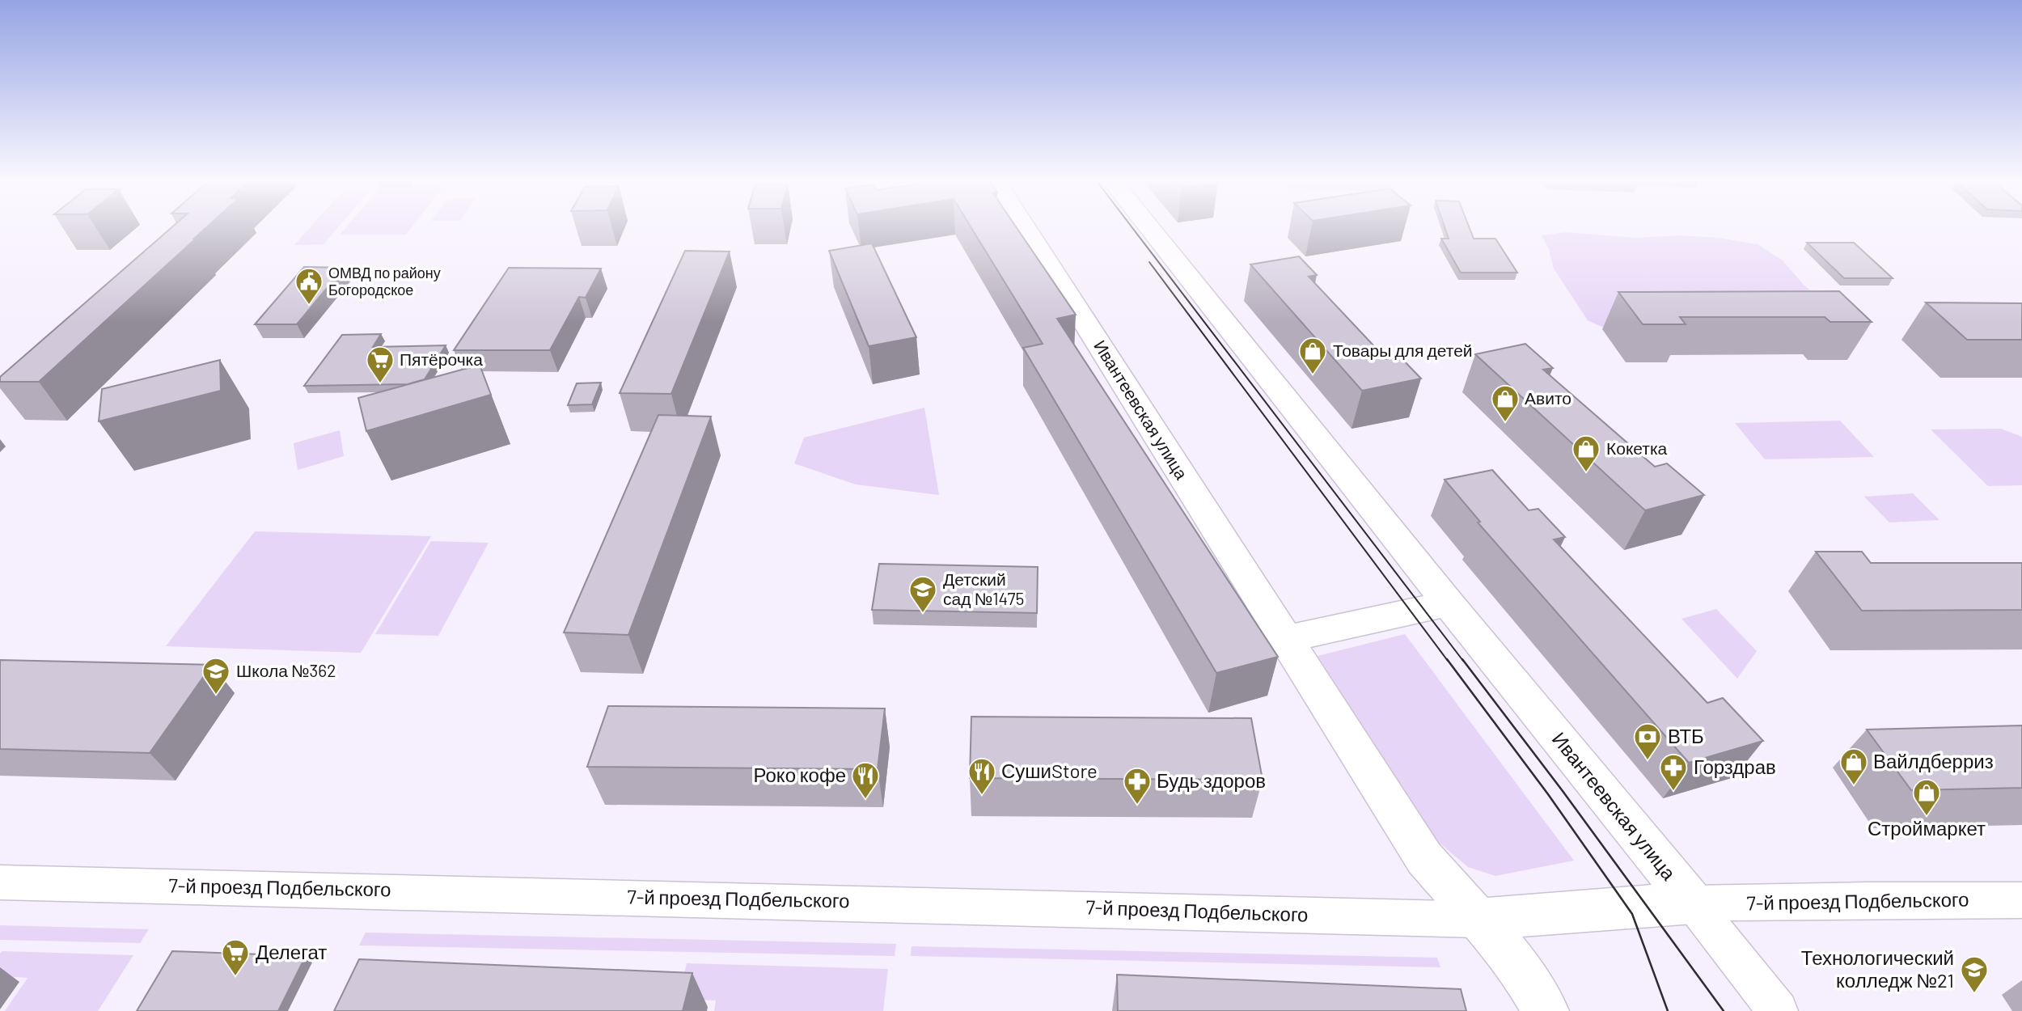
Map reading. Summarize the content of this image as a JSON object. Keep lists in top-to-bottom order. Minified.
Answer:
{"streets":{"street":["Ивантеевская улица","7-й проезд Подбельского"]},"crossings":[["Ивантеевская улица","7-й проезд Подбельского"]],"places":{"public building":["ОМВД по району Богородское"],"shop":["Товары для детей","Авито","Кокетка","Вайлдберриз","Строймаркет"],"supermarket":["Пятёрочка","Делегат"],"school or university":["Детский сад №1475","Школа №362","Технологический колледж №21"],"bank":["ВТБ"],"pharmacy":["Горздрав","Будь здоров"],"restaurant":["СушиStore","Роко кофе"]}}
